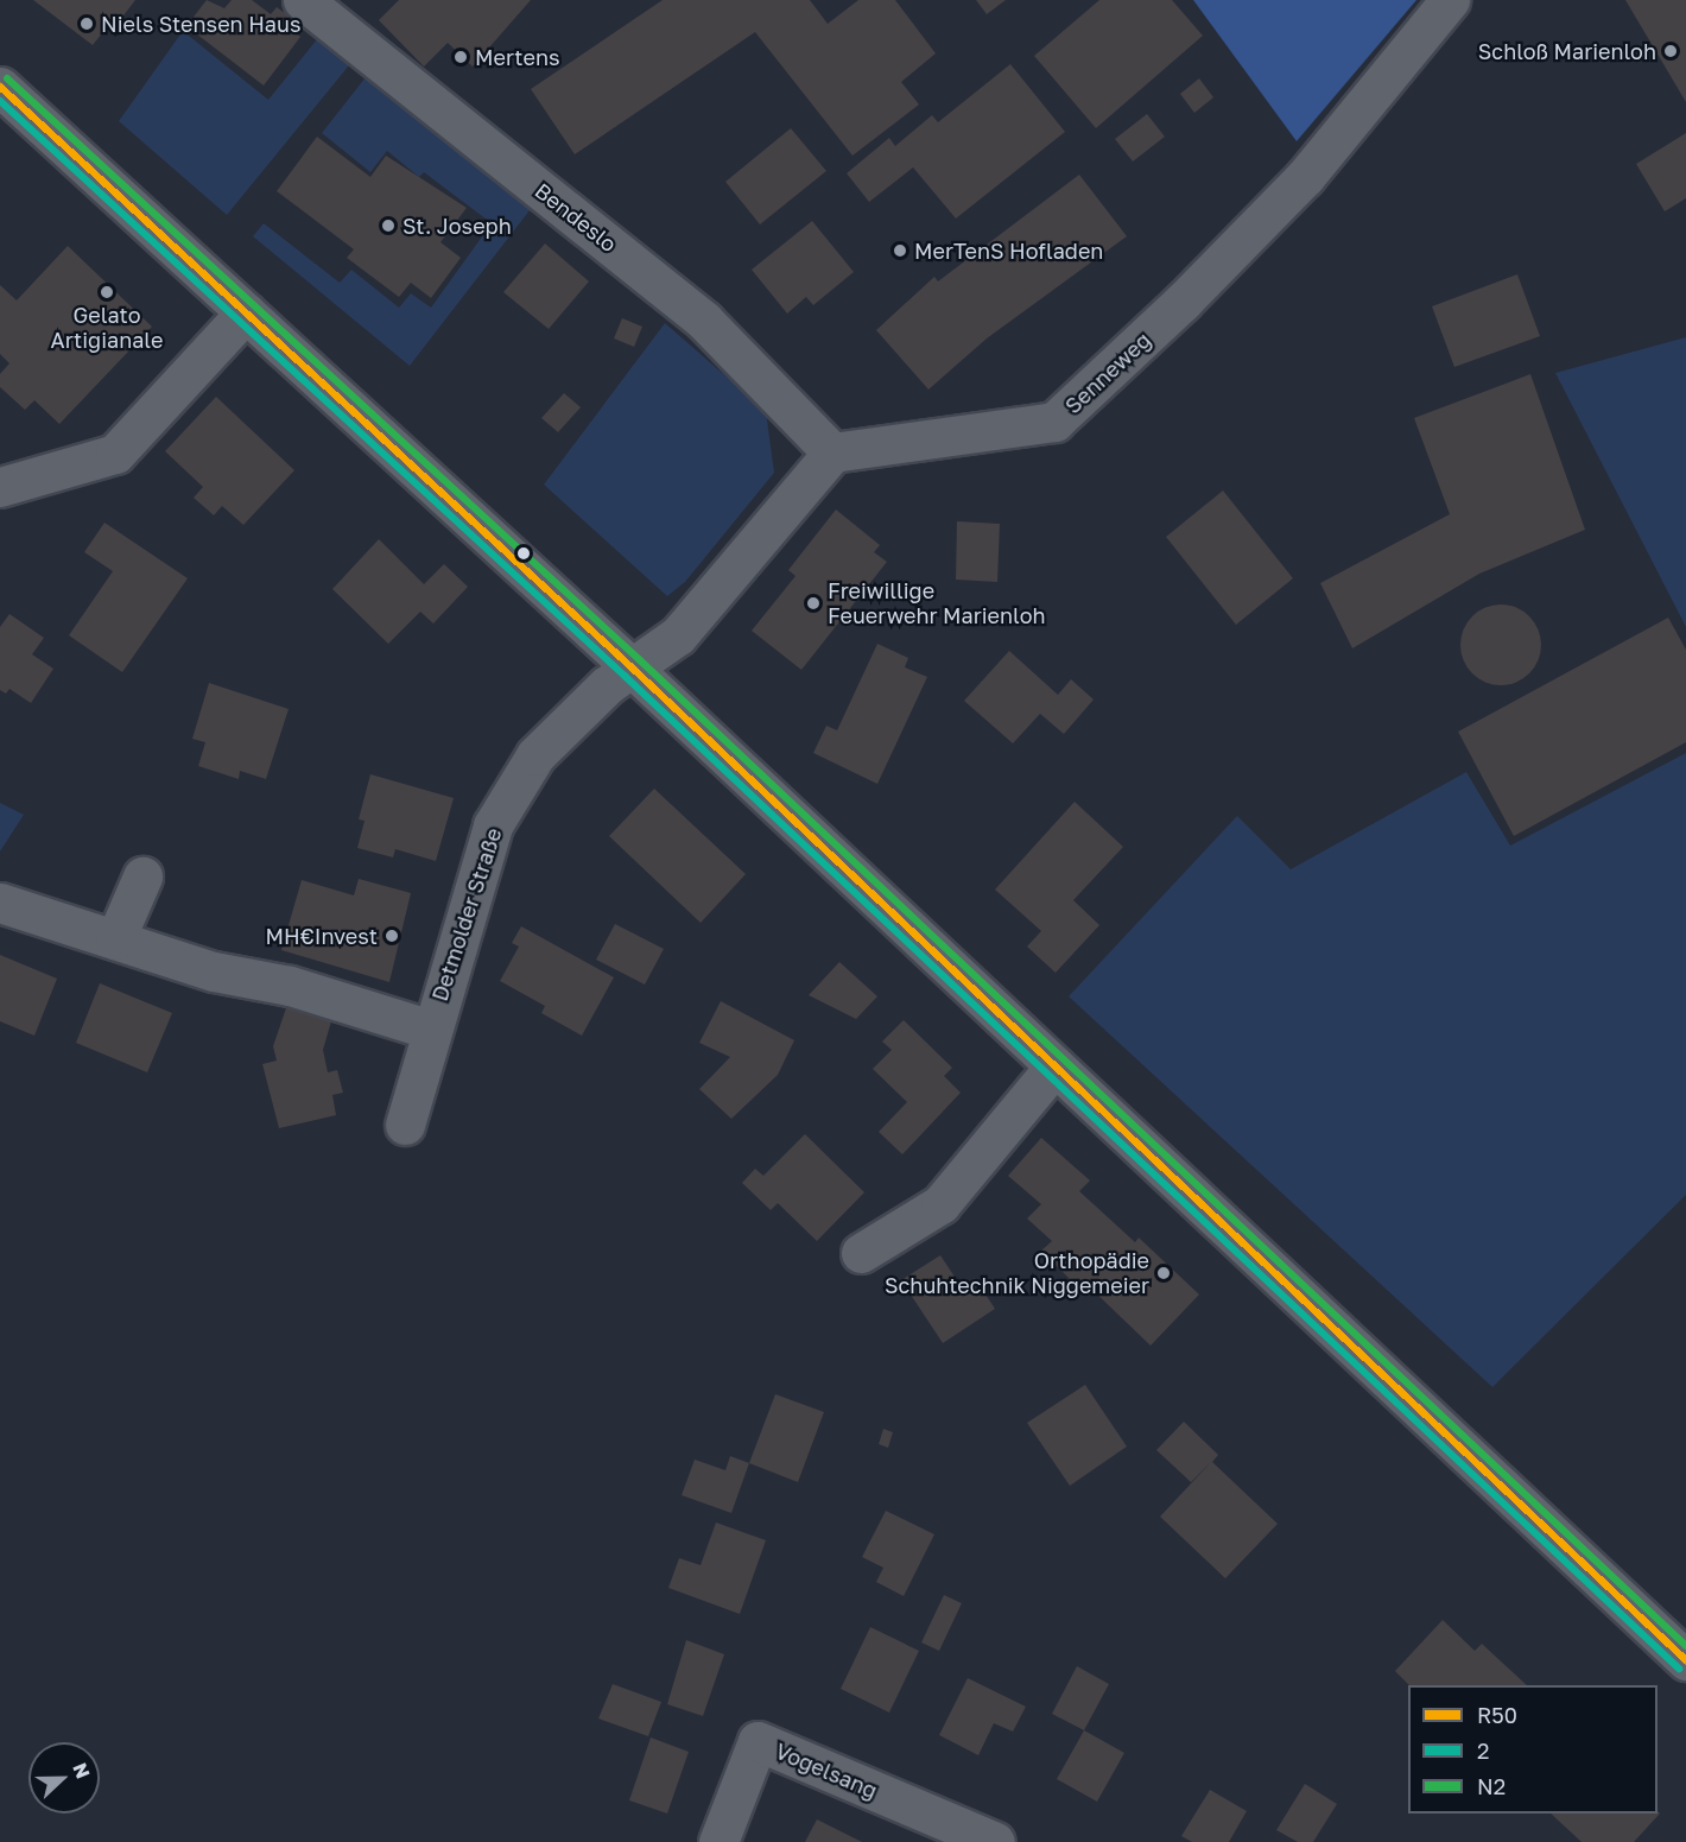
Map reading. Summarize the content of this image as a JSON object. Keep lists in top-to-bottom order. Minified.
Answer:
{"streets":{"street":["Bendeslo","Senneweg","Detmolder Straße","Vogelsang"]},"crossings":[["Bendeslo","Senneweg"]],"places":["Niels Stensen Haus","Schloß Marienloh","Mertens","St. Joseph","MerTenS Hofladen","Gelato Artigianale","Freiwillige Feuerwehr Marienloh","MH€Invest","Orthopädie Schuhtechnik Niggemeier"],"lines":["transit line N2","transit line R50","transit line 2"],"legend":["R50","2","N2"],"north":"right"}
